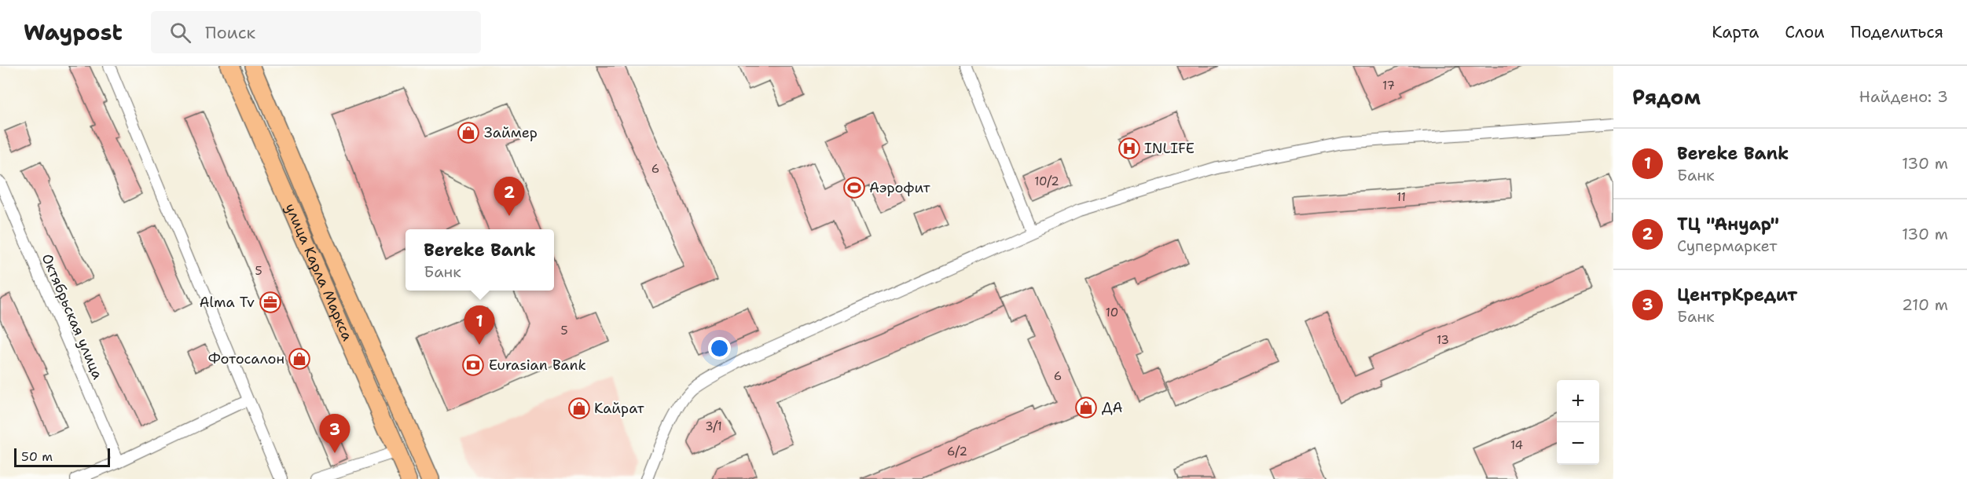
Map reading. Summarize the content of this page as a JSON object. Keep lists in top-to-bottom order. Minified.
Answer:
{"streets":{"main road":["улица Карла Маркса"],"street":["Октябрьская улица"]},"places":{"shop":["Займер","Фотосалон","ДА","Кайрат"],"hospital":["INLIFE"],"sports":["Аэрофит"],"office":["Alma Tv"],"bank":["Eurasian Bank"]},"house_numbers":["17","6","10/2","11","5","10","5","13","6","3/1","14","6/2"],"scale_bar":"50 m","page":{"header":"Waypost","search":"Поиск","nav":["Карта","Слои","Поделиться"],"heading":["Рядом","Найдено: 3"],"list":[{"mark":"1","name":"Bereke Bank","note":"Банк","value":"130 m"},{"mark":"2","name":"ТЦ \"Ануар\"","note":"Супермаркет","value":"130 m"},{"mark":"3","name":"ЦентрКредит","note":"Банк","value":"210 m"}],"pins":["2","1","3"],"popup":["Bereke Bank","Банк"],"map_buttons":["+","−"],"scale":"50 m"}}
